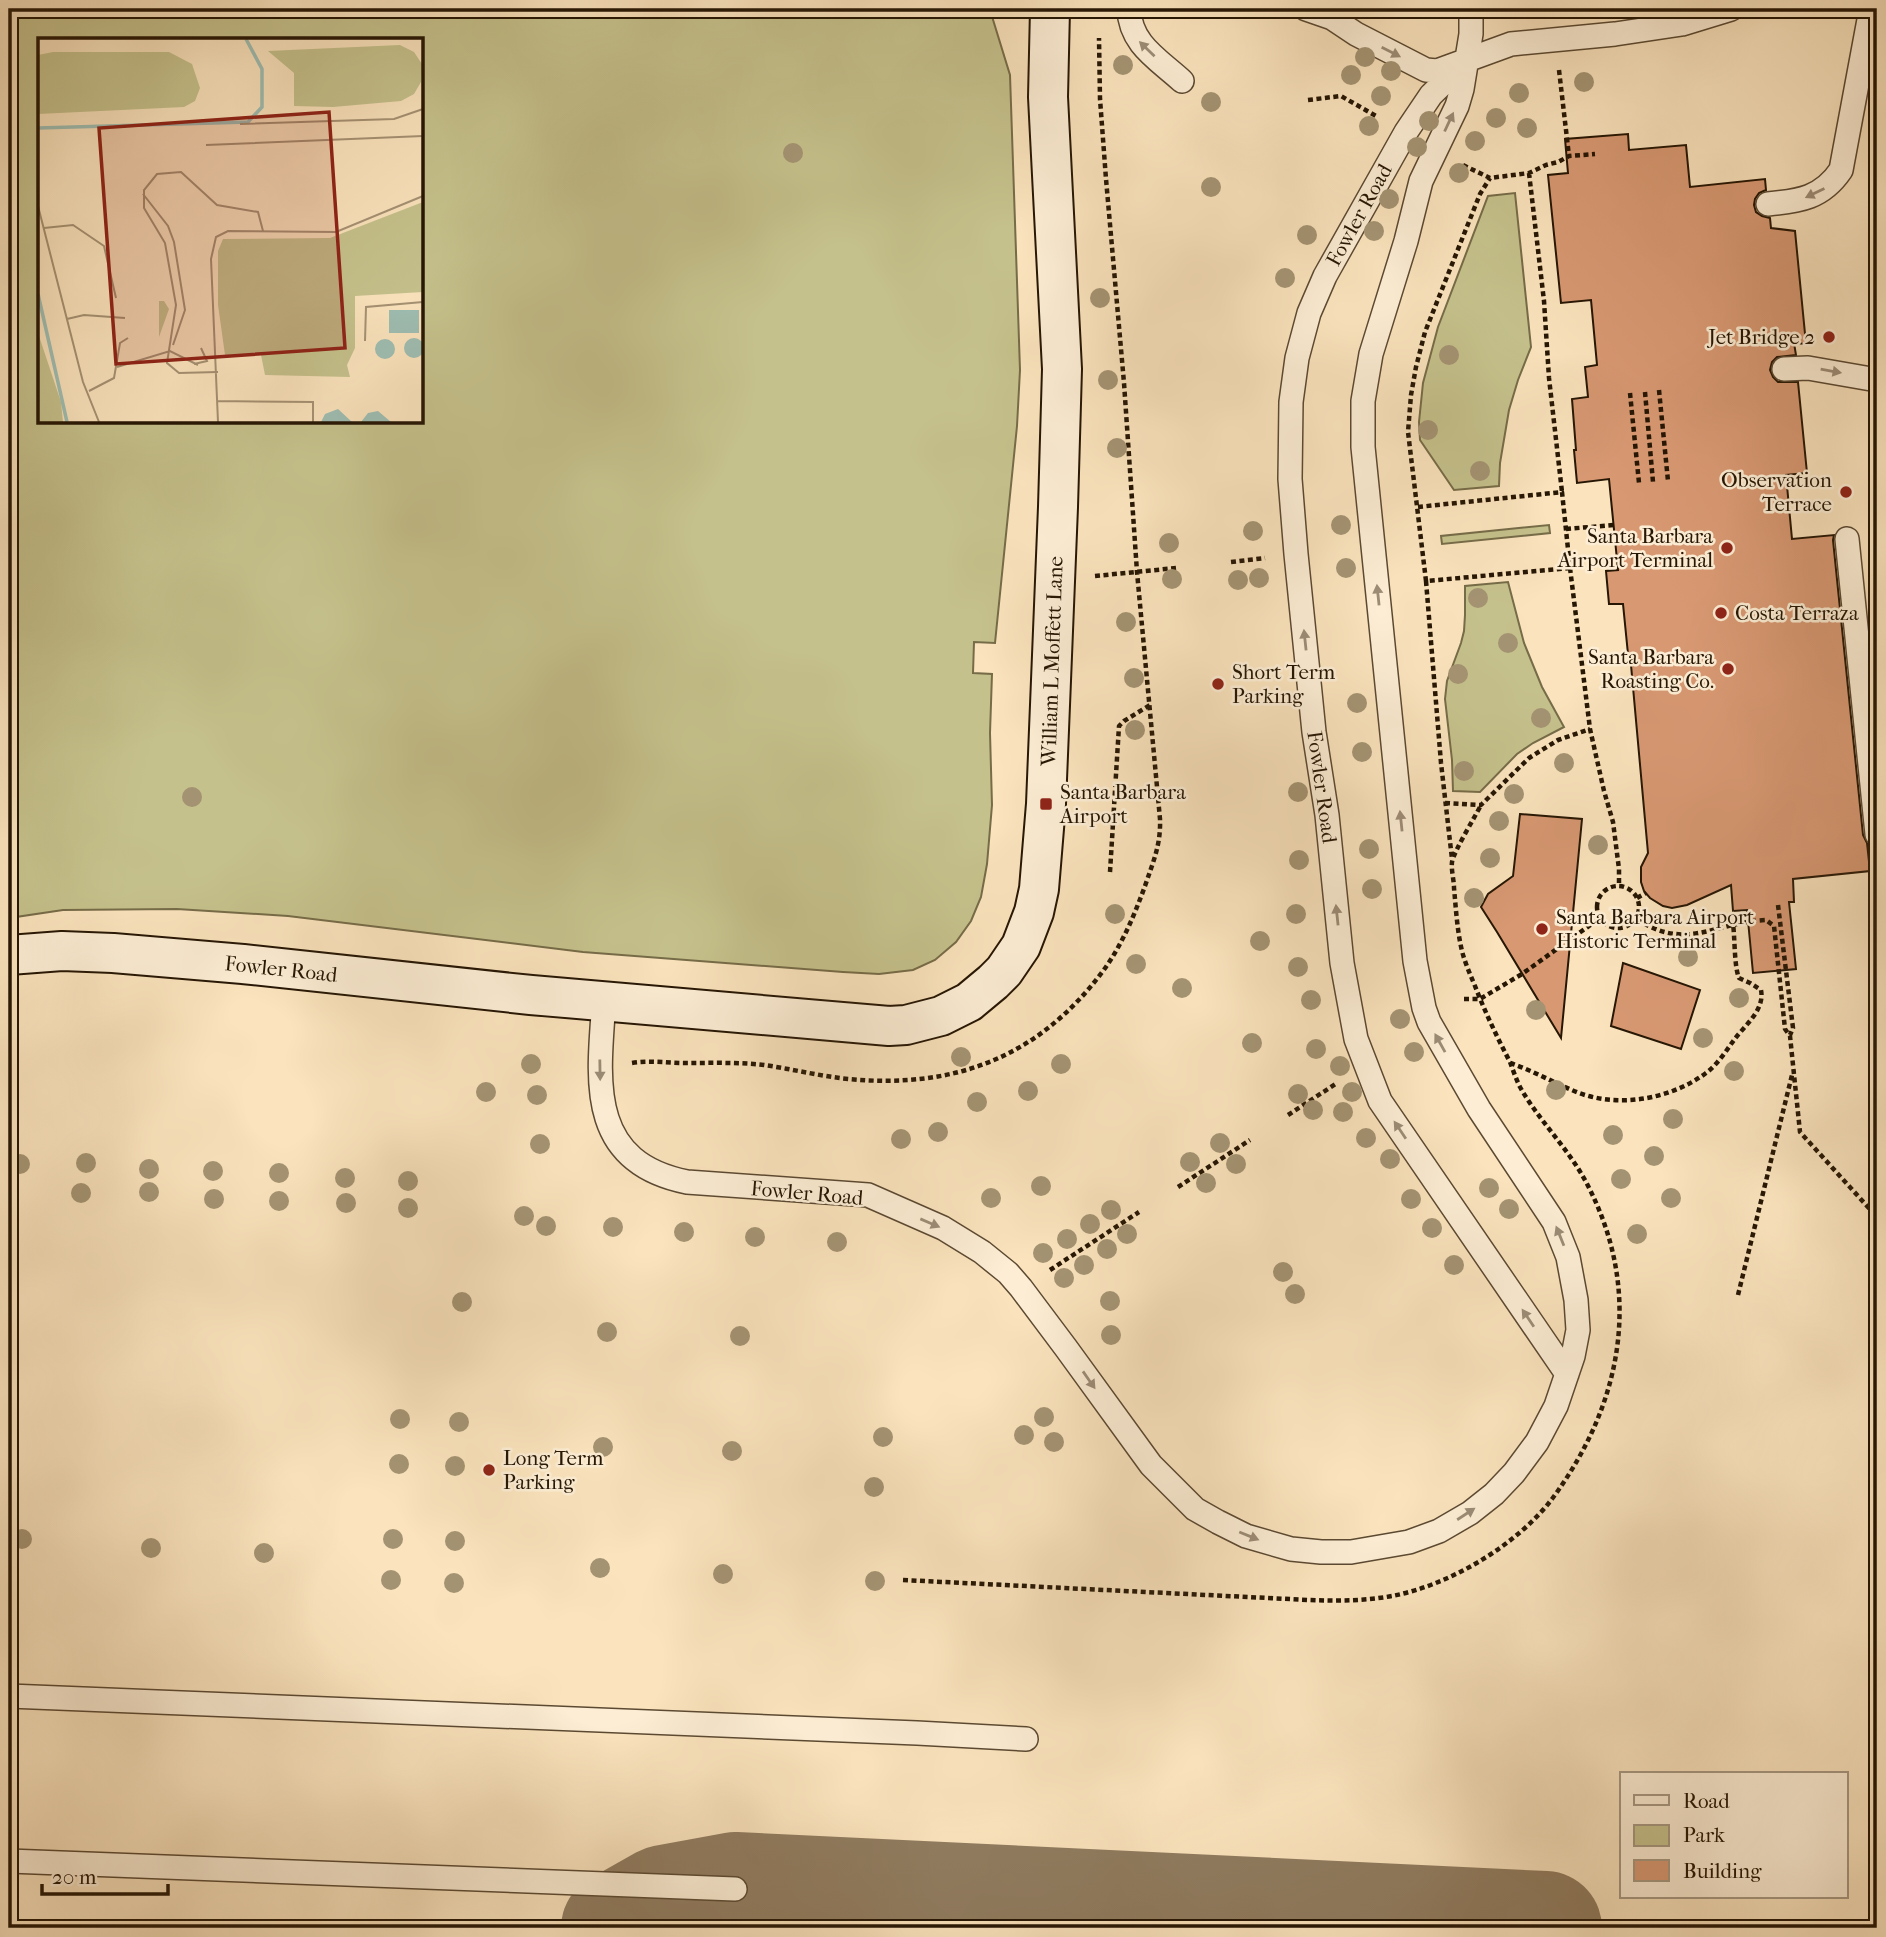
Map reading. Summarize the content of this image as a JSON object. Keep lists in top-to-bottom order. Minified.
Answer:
{"streets":{"street":["Fowler Road","William L Moffett Lane"]},"crossings":[["Fowler Road","William L Moffett Lane"]],"places":{"other":["Jet Bridge 2","Observation Terrace","Santa Barbara Airport Terminal","Costa Terraza","Santa Barbara Roasting Co.","Short Term Parking","Santa Barbara Airport Historic Terminal","Long Term Parking"],"transit":["Santa Barbara Airport"]},"legend":["Road","Park","Building"],"scale_bar":"20 m"}
